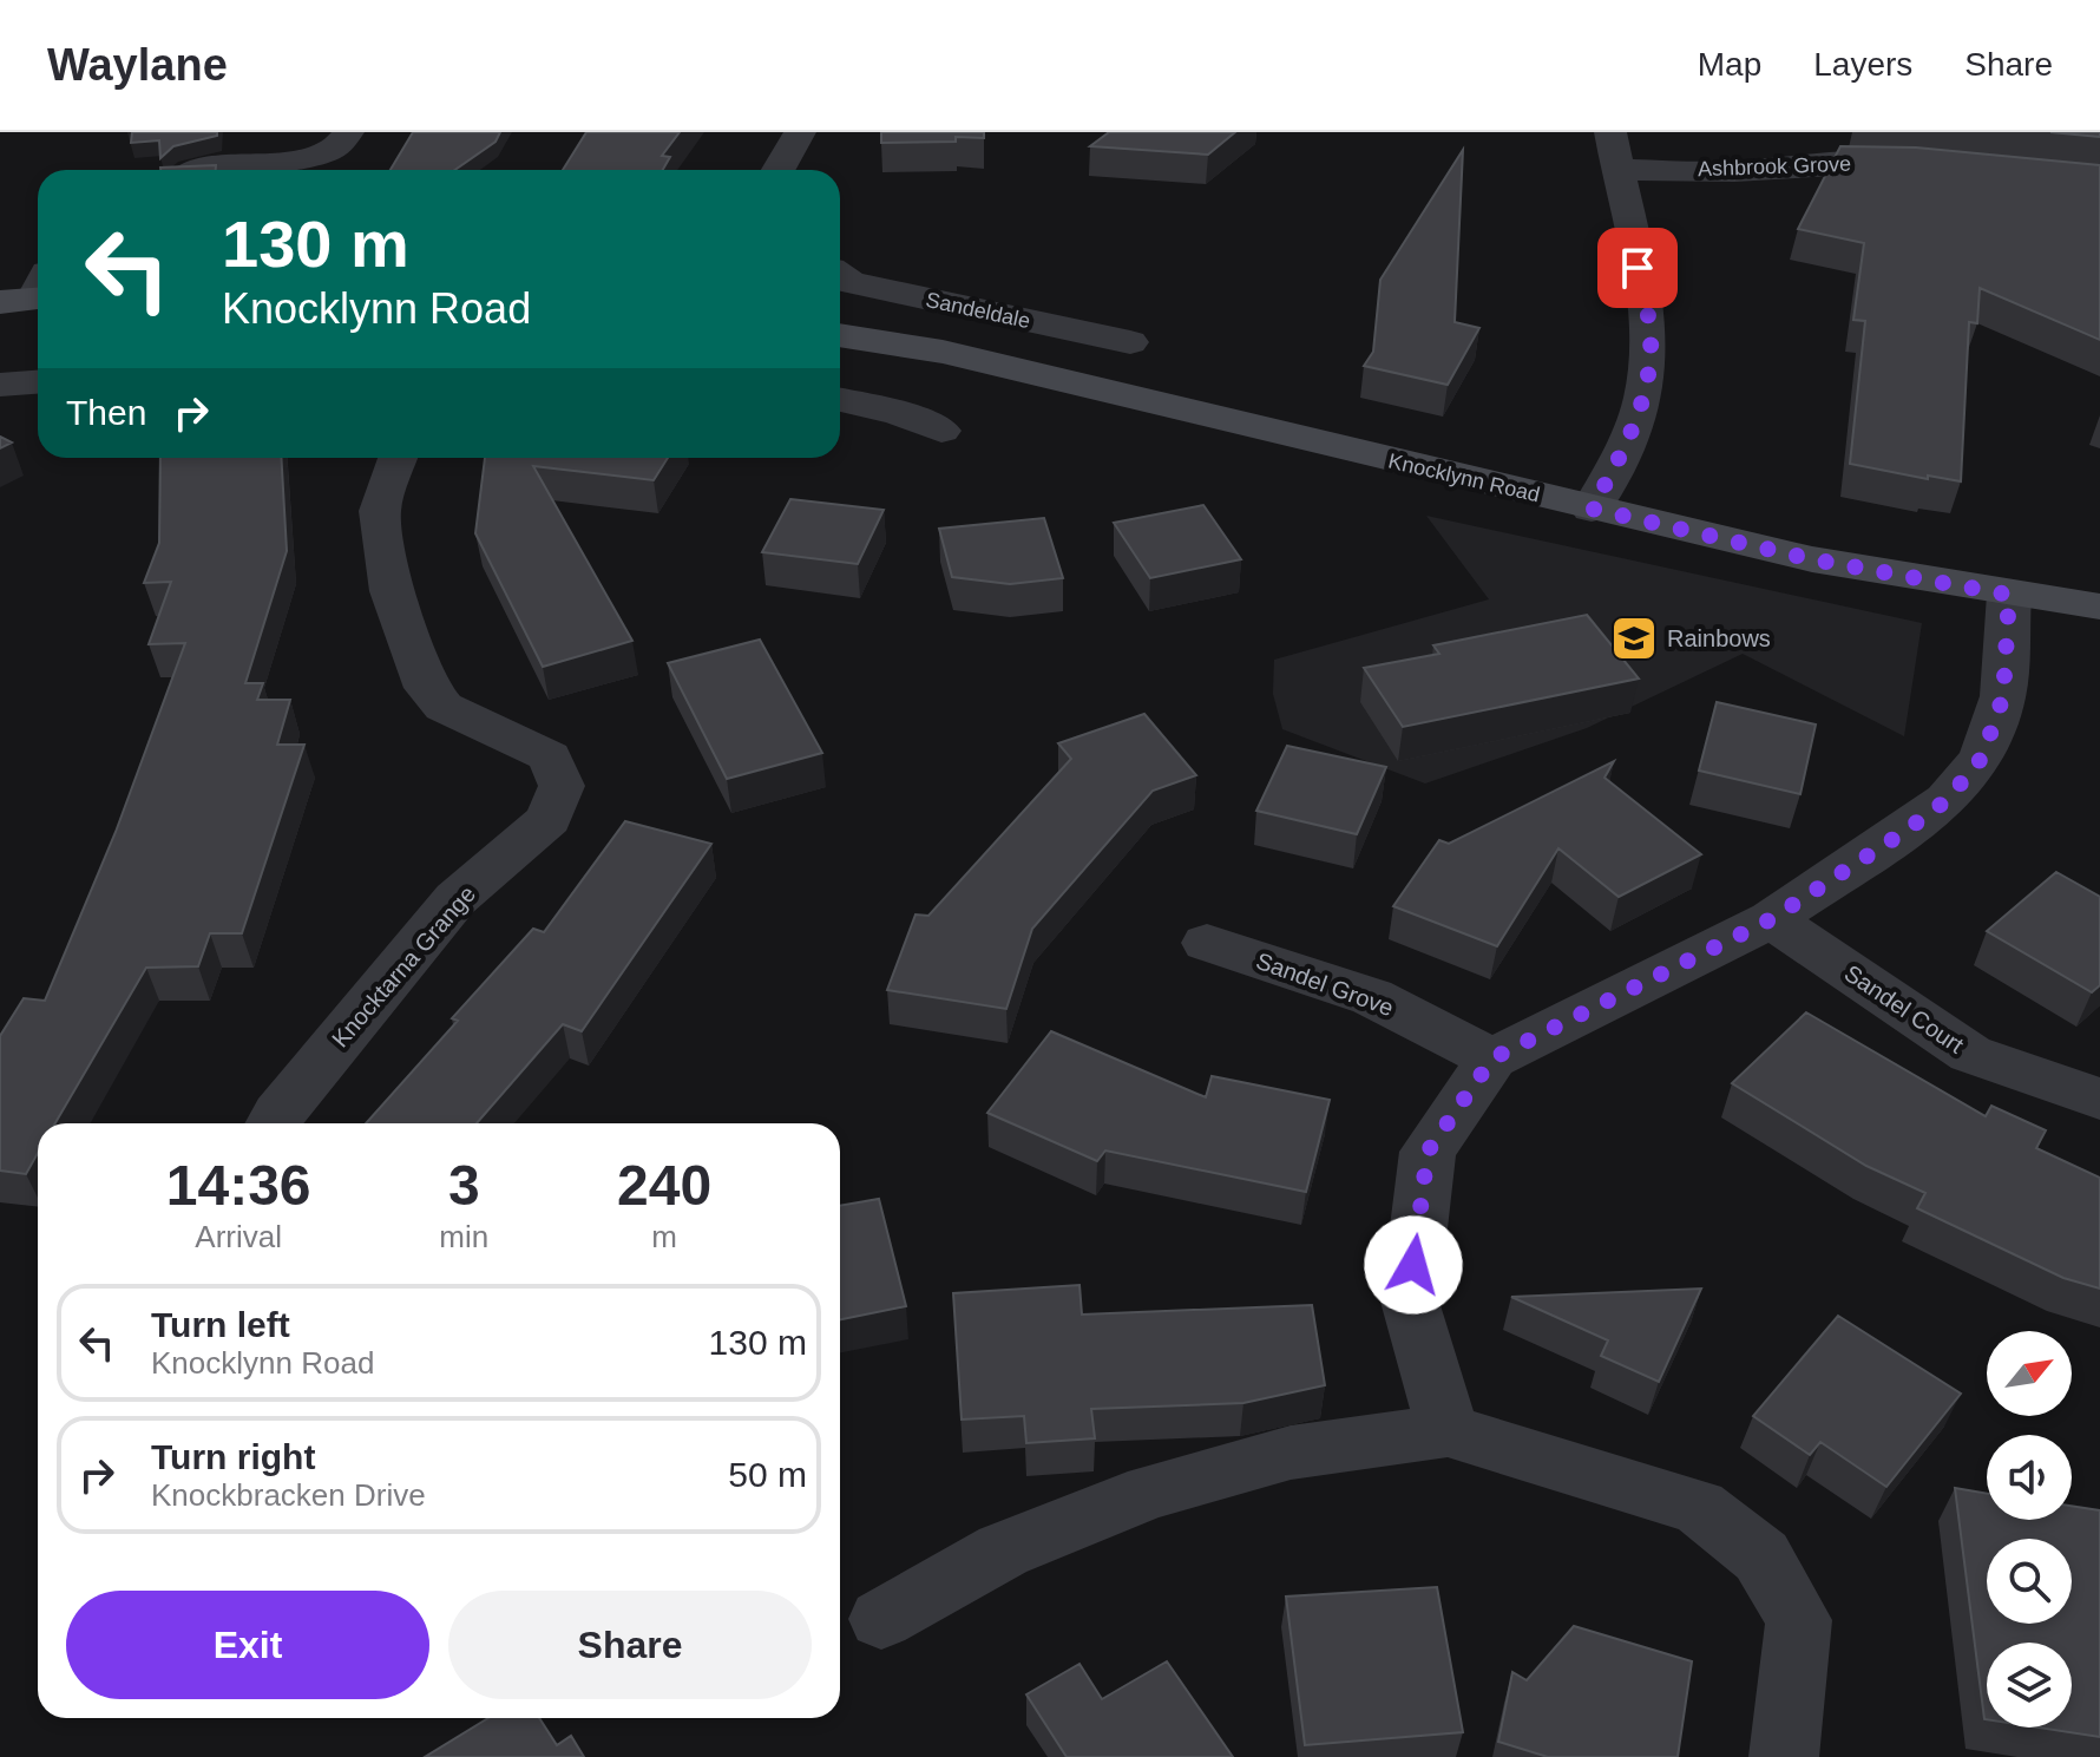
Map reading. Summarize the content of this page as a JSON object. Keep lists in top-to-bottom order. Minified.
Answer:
{"streets":{"street":["Ashbrook Grove","Sandeldale","Knocklynn Road","Knocktarna Grange","Sandel Grove","Sandel Court"]},"places":{"school or university":["Rainbows"]},"north":"top right","page":{"header":"Waylane","nav":["Map","Layers","Share"],"turn":["130 m","Knocklynn Road"],"then":"Then","eta":["14:36","Arrival","3","min","240","m"],"list":[{"name":"Turn left","note":"Knocklynn Road","value":"130 m"},{"name":"Turn right","note":"Knockbracken Drive","value":"50 m"}],"buttons":["Exit","Share"]}}
